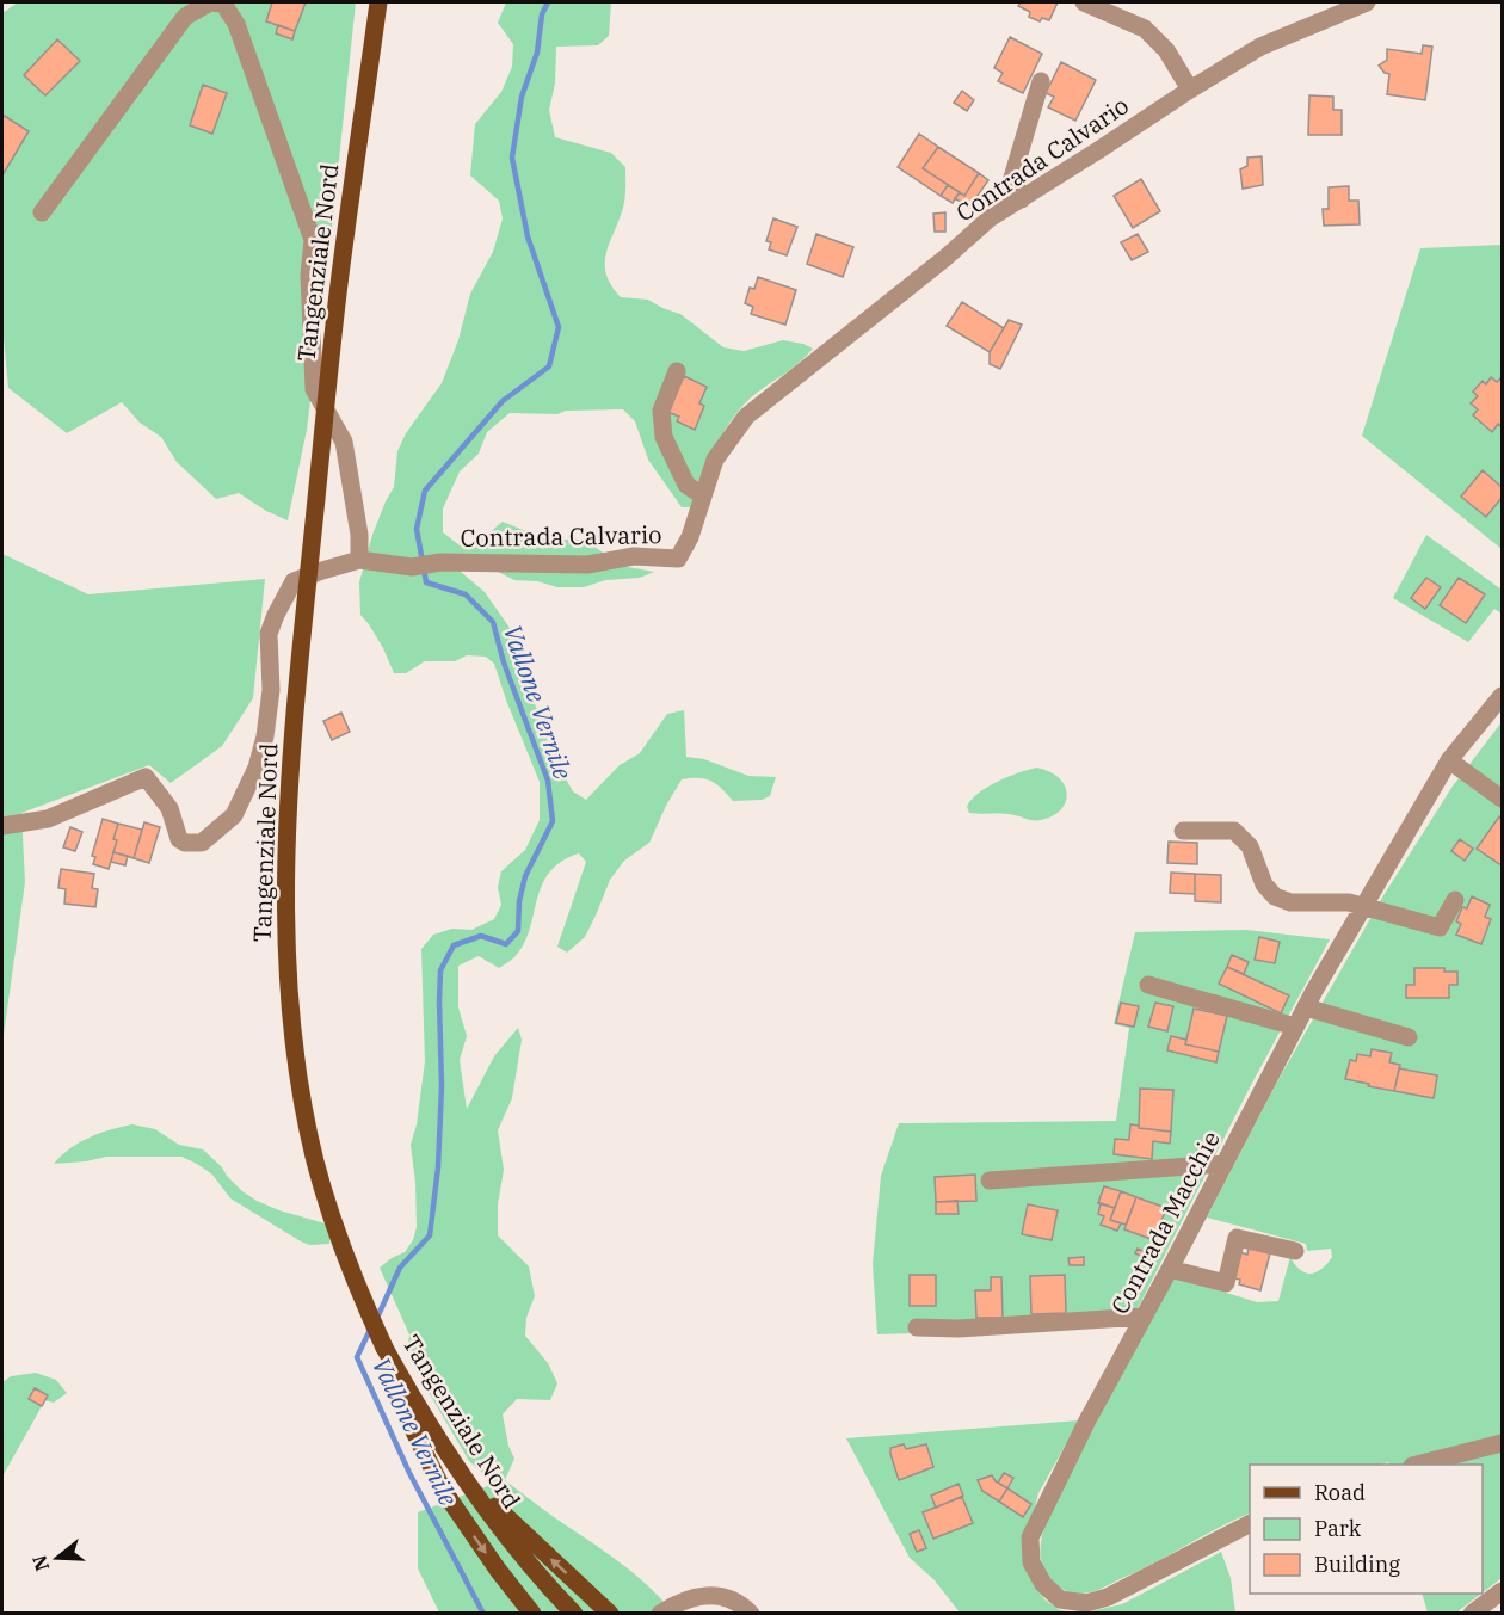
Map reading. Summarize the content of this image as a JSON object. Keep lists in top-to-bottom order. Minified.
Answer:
{"streets":{"main road":["Tangenziale Nord"],"street":["Contrada Calvario","Contrada Macchie"]},"water":["Vallone Vernile"],"legend":["Road","Park","Building"],"north":"left"}
